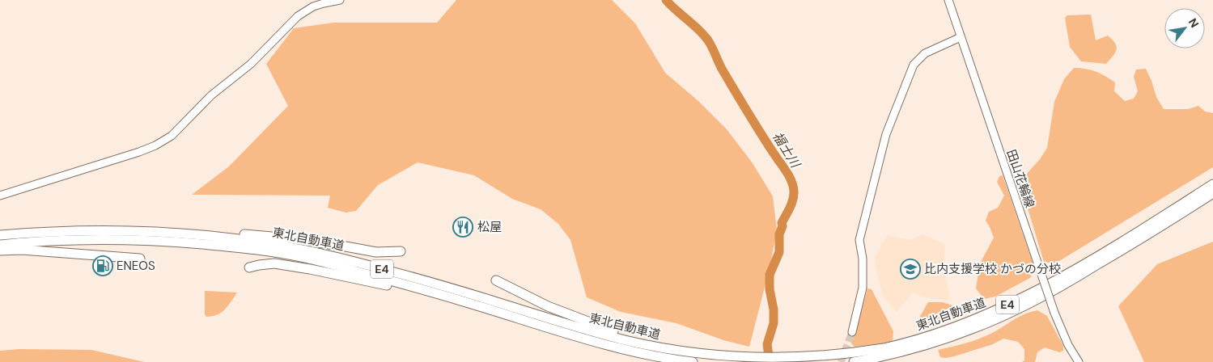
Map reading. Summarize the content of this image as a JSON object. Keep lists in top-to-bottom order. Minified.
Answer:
{"streets":{"highway":["東北自動車道","E4"],"street":["田山花輪線"]},"water":["福士川"],"places":{"restaurant":["松屋"],"fuel station":["ENEOS"],"school or university":["比内支援学校 かづの分校"]},"north":"top right"}
